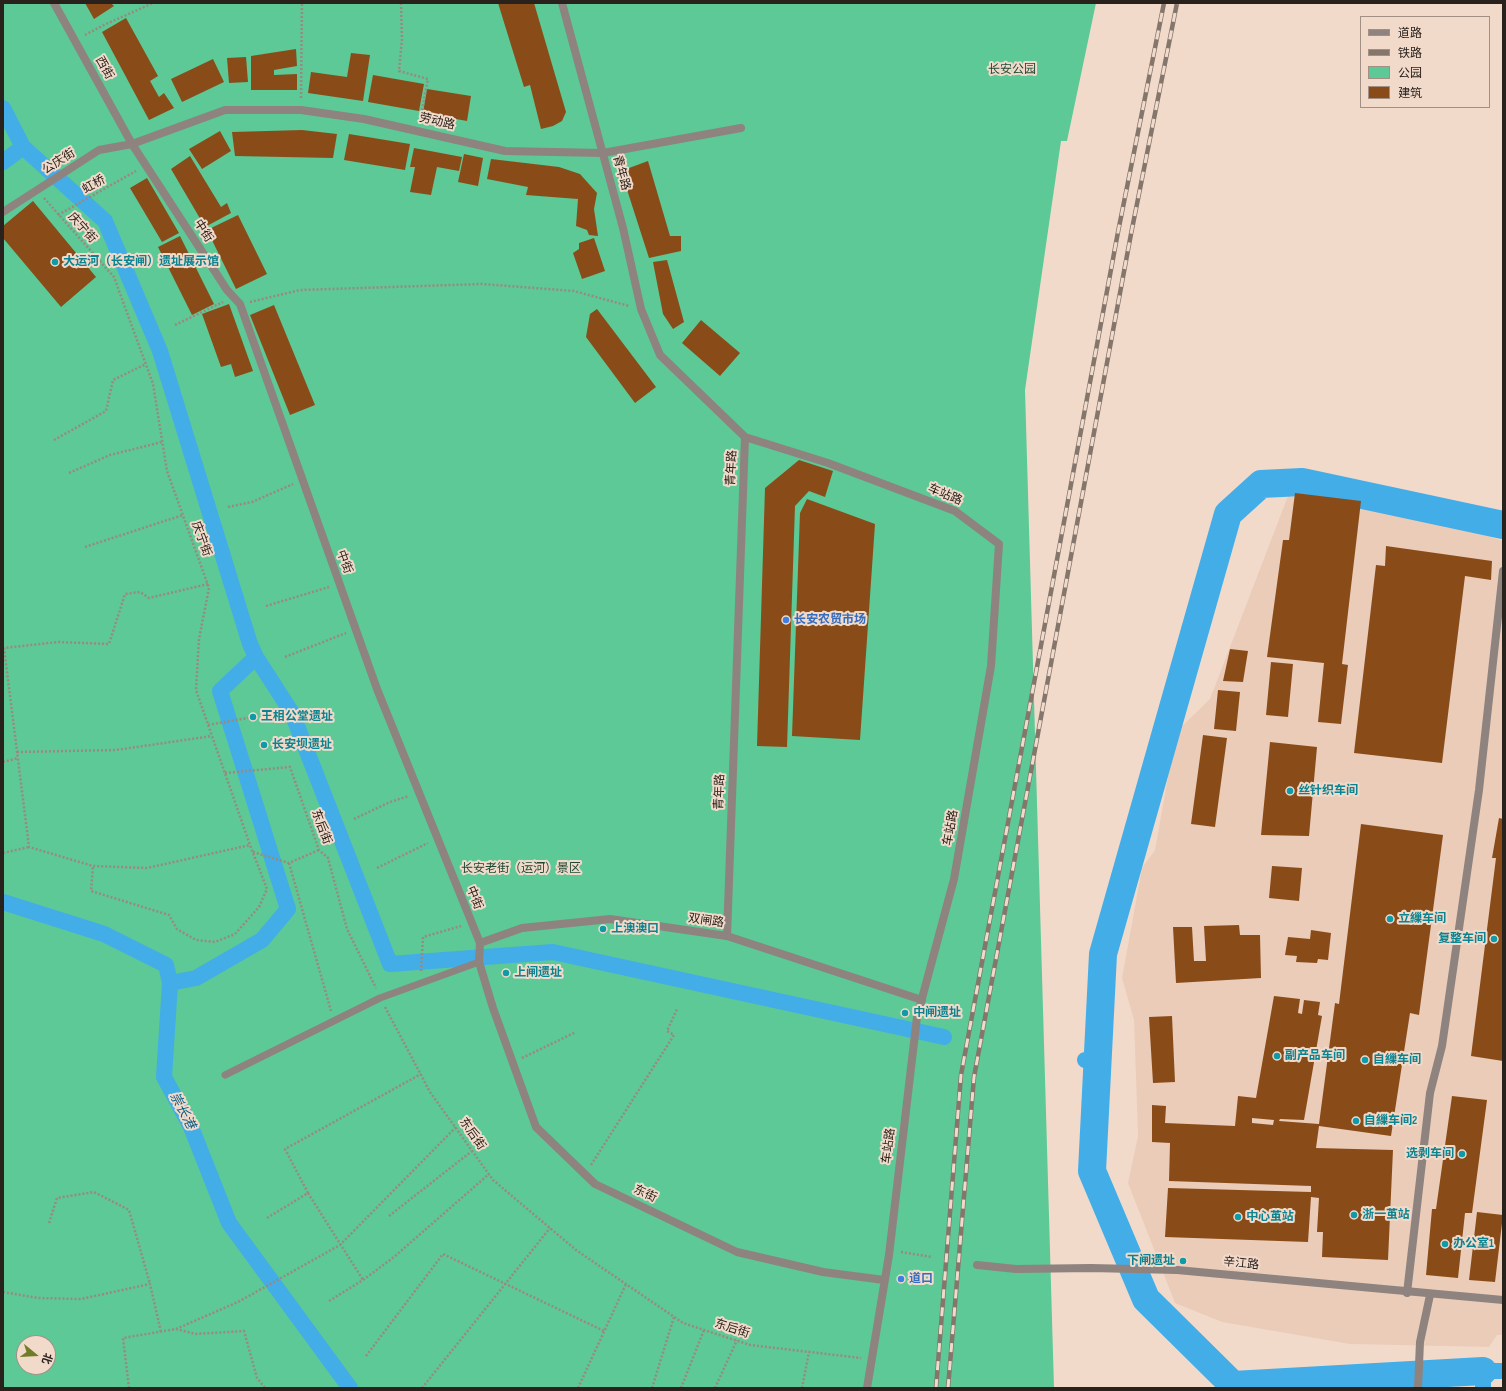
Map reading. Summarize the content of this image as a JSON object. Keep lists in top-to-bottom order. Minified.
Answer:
{"streets":{"street":["西街","劳动路","公庆街","青年路","中街","车站路","双闸路","东街","辛江路"],"path":["虹桥","庆宁街","东后街"]},"crossings":[["西街","劳动路"],["西街","公庆街"],["西街","中街"],["劳动路","公庆街"],["劳动路","青年路"],["劳动路","中街"],["公庆街","庆宁街"],["公庆街","中街"],["青年路","车站路"],["青年路","双闸路"],["虹桥","庆宁街"],["庆宁街","东后街"],["中街","双闸路"],["中街","东街"],["车站路","东后街"],["车站路","双闸路"],["车站路","东街"]],"water":["崇长港"],"parks":["长安公园","长安老街（运河）景区"],"places":["大运河（长安闸）遗址展示馆","长安农贸市场","王相公堂遗址","长安坝遗址","丝针织车间","立繅车间","上澳澳口","复整车间","上闸遗址","中闸遗址","副产品车间","自繅车间","自繅车间2","选剥车间","浙一茧站","中心茧站","办公室1","下闸遗址","道口"],"legend":["道路","铁路","公园","建筑"],"north":"right"}
